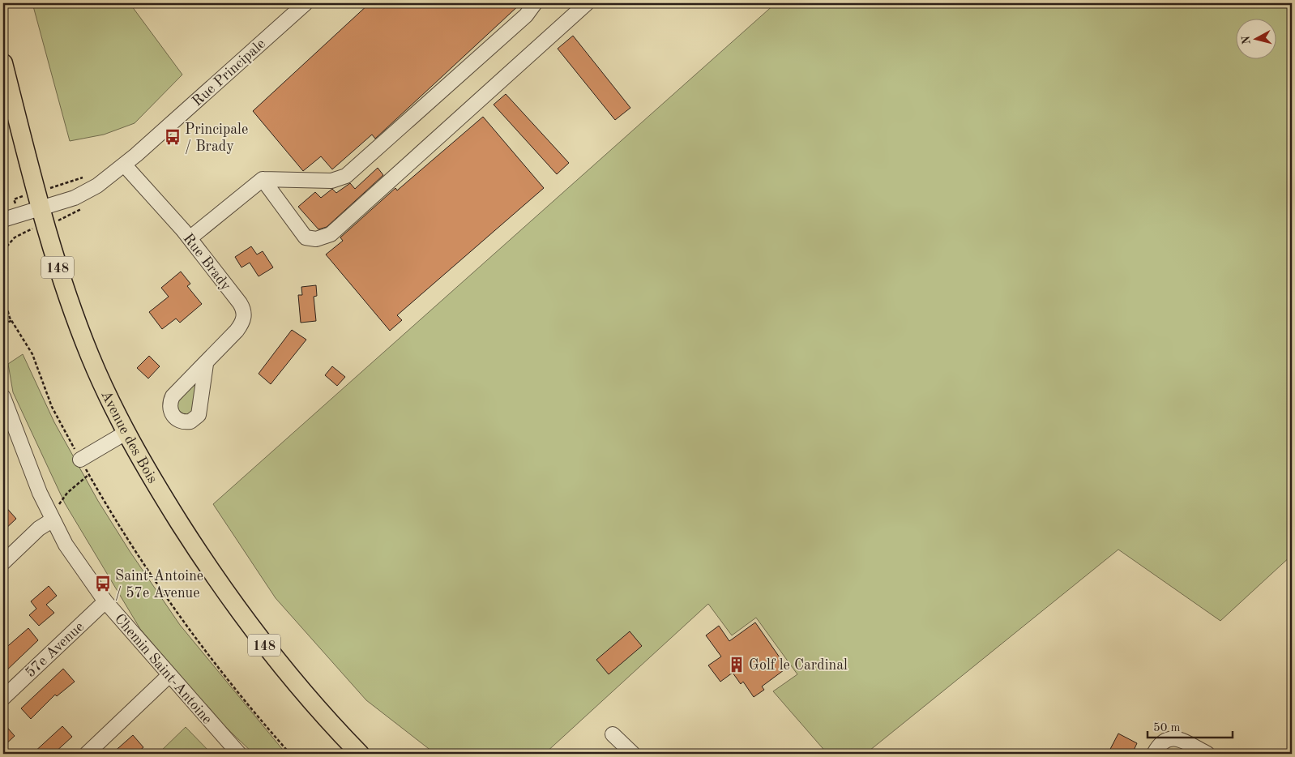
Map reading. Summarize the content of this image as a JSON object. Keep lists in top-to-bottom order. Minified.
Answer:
{"streets":{"main road":["148","Avenue des Bois"],"street":["Rue Principale","Rue Brady","57e Avenue","Chemin Saint-Antoine"]},"crossings":[["Rue Principale","Rue Brady"],["Rue Principale","Avenue des Bois"],["57e Avenue","Chemin Saint-Antoine"]],"places":{"bus stop":["Principale / Brady","Saint-Antoine / 57e Avenue"],"building":["Golf le Cardinal"]},"scale_bar":"50 m","north":"left"}
